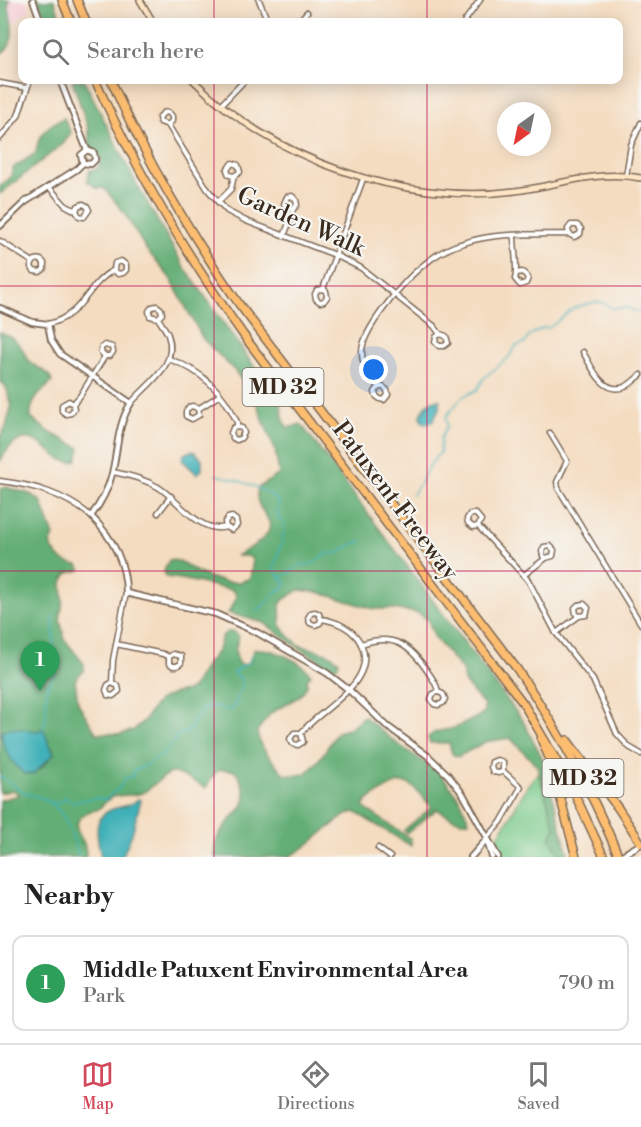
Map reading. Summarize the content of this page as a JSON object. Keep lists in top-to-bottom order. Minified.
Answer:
{"streets":{"highway":["MD 32","Patuxent Freeway"],"street":["Garden Walk"]},"north":"bottom left","page":{"search":"Search here","pins":"1","heading":"Nearby","list":[{"mark":"1","name":"Middle Patuxent Environmental Area","note":"Park","value":"790 m"}],"nav":["Map","Directions","Saved"]}}
